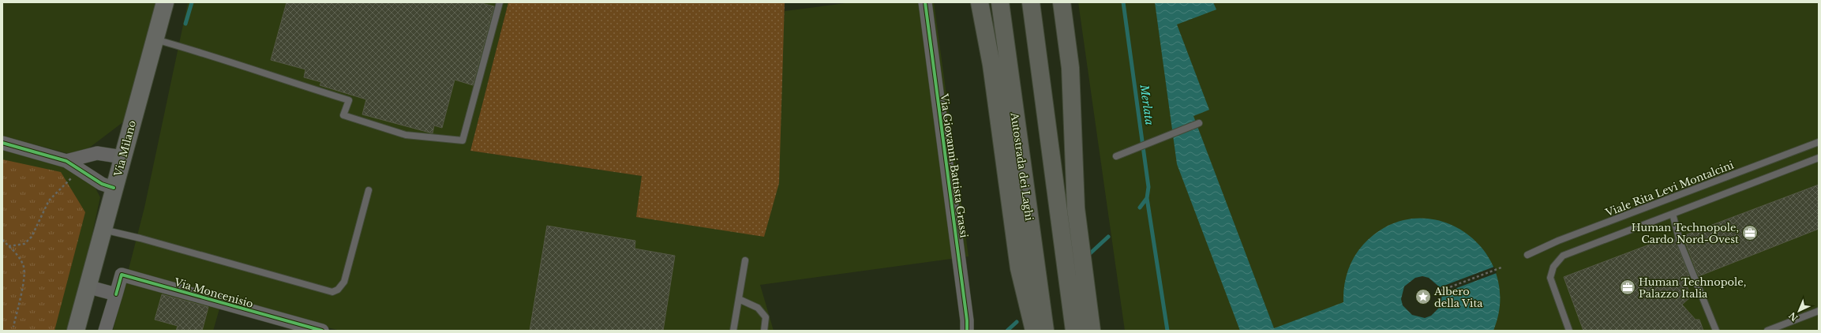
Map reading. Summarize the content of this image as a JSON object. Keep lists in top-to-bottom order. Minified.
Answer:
{"streets":{"highway":["Autostrada dei Laghi"],"main road":["Via Milano"],"street":["Via Giovanni Battista Grassi","Via Moncenisio"],"lane":["Viale Rita Levi Montalcini"]},"water":["Merlata"],"places":{"office":["Human Technopole, Cardo Nord-Ovest","Human Technopole, Palazzo Italia"],"place":["Albero della Vita"]},"north":"bottom left"}
